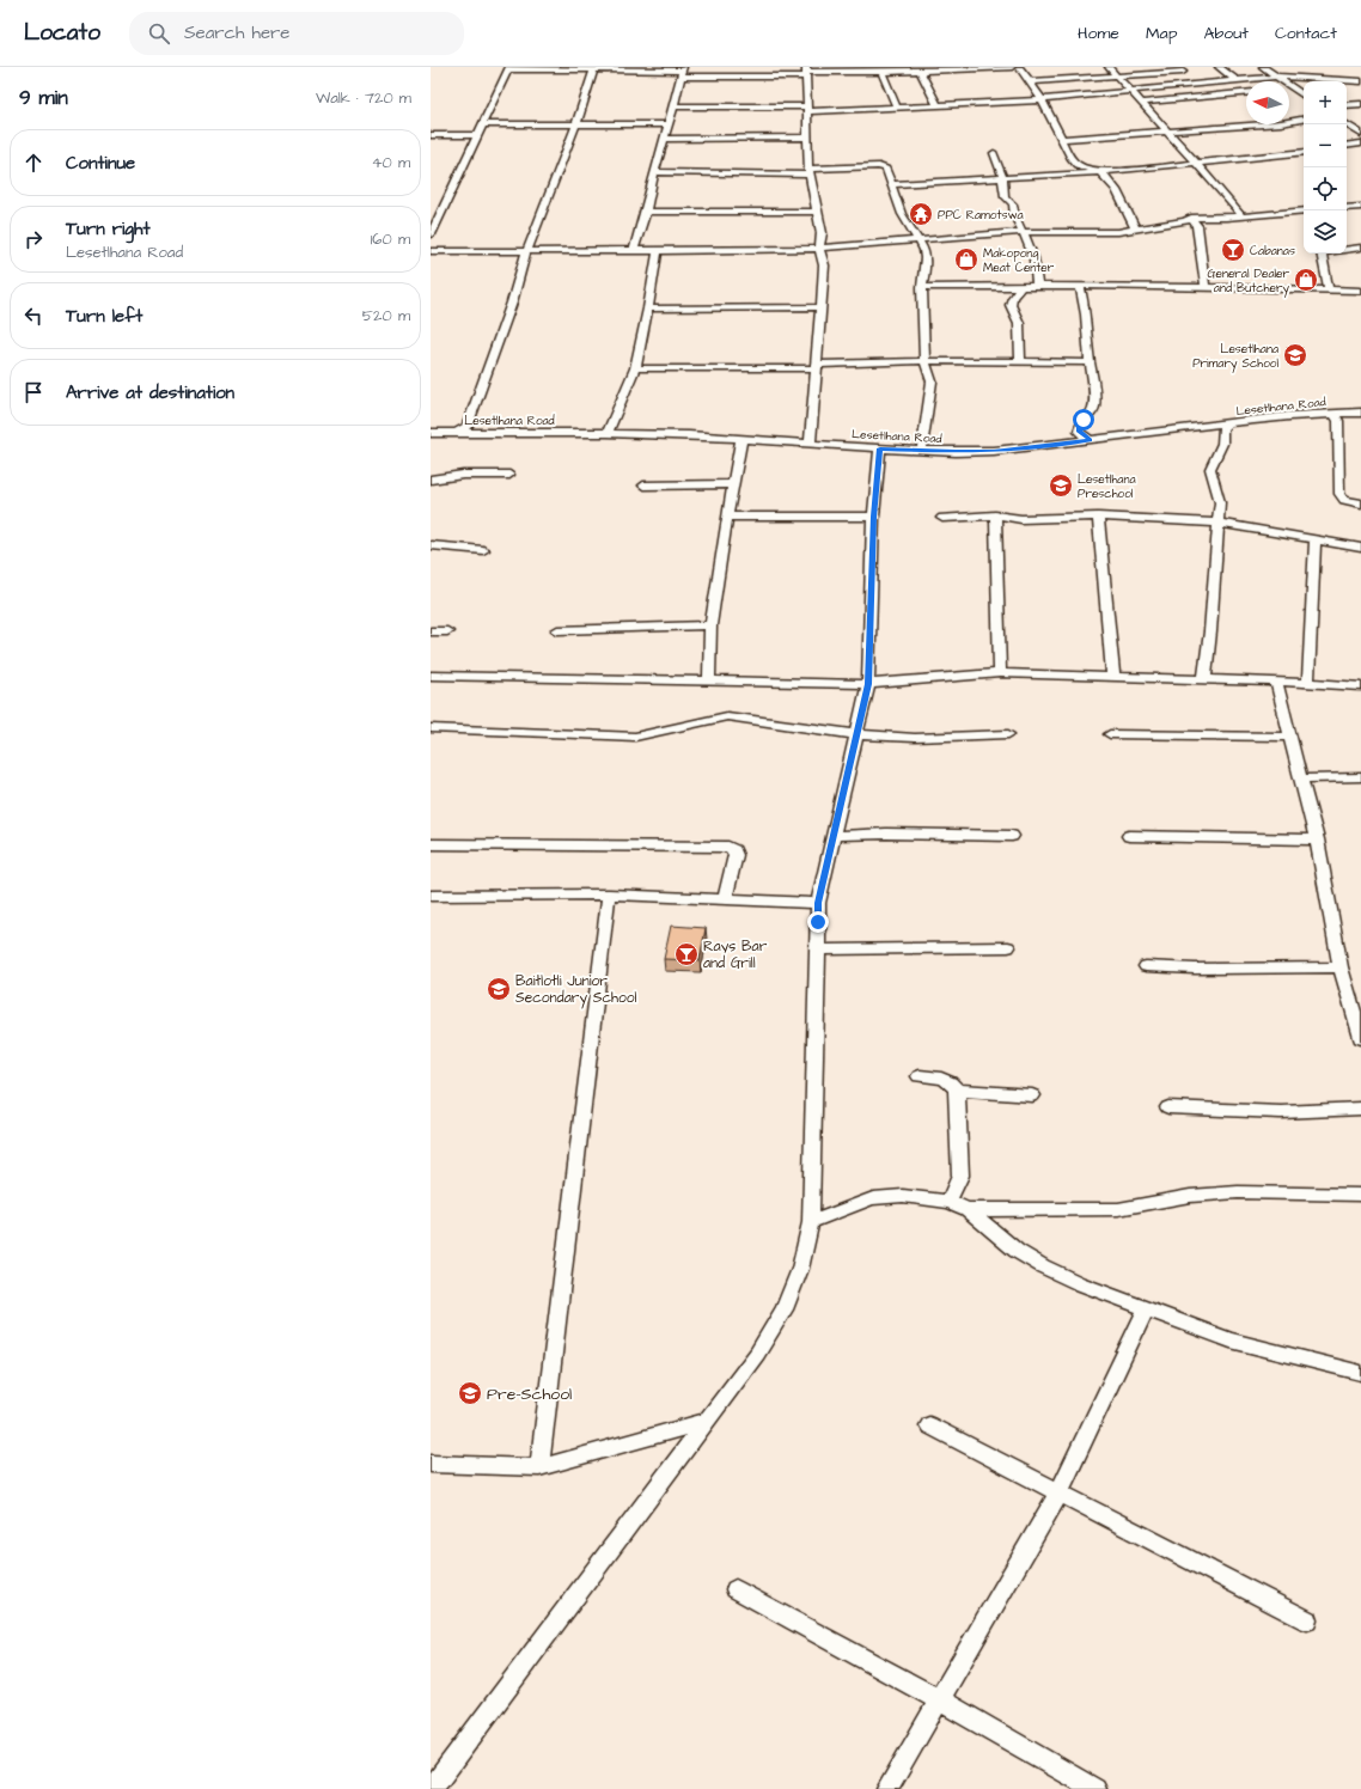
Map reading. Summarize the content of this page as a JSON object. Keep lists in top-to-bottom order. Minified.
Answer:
{"streets":{"street":["Lesetlhana Road"]},"places":{"temple":["PPC Ramotswa"],"bar":["Cabanas","Rays Bar and Grill"],"shop":["Makopong Meat Center","General Dealer and Butchery"],"school or university":["Lesetlhana Primary School","Lesetlhana Preschool","Baitlotli Junior Secondary School","Pre-School"]},"north":"left","page":{"header":"Locato","search":"Search here","nav":["Home","Map","About","Contact"],"heading":["9 min","Walk · 720 m"],"map_buttons":["+","−"],"list":[["Continue","40 m"],["Turn right","Lesetlhana Road","160 m"],["Turn left","520 m"],"Arrive at destination"]}}
